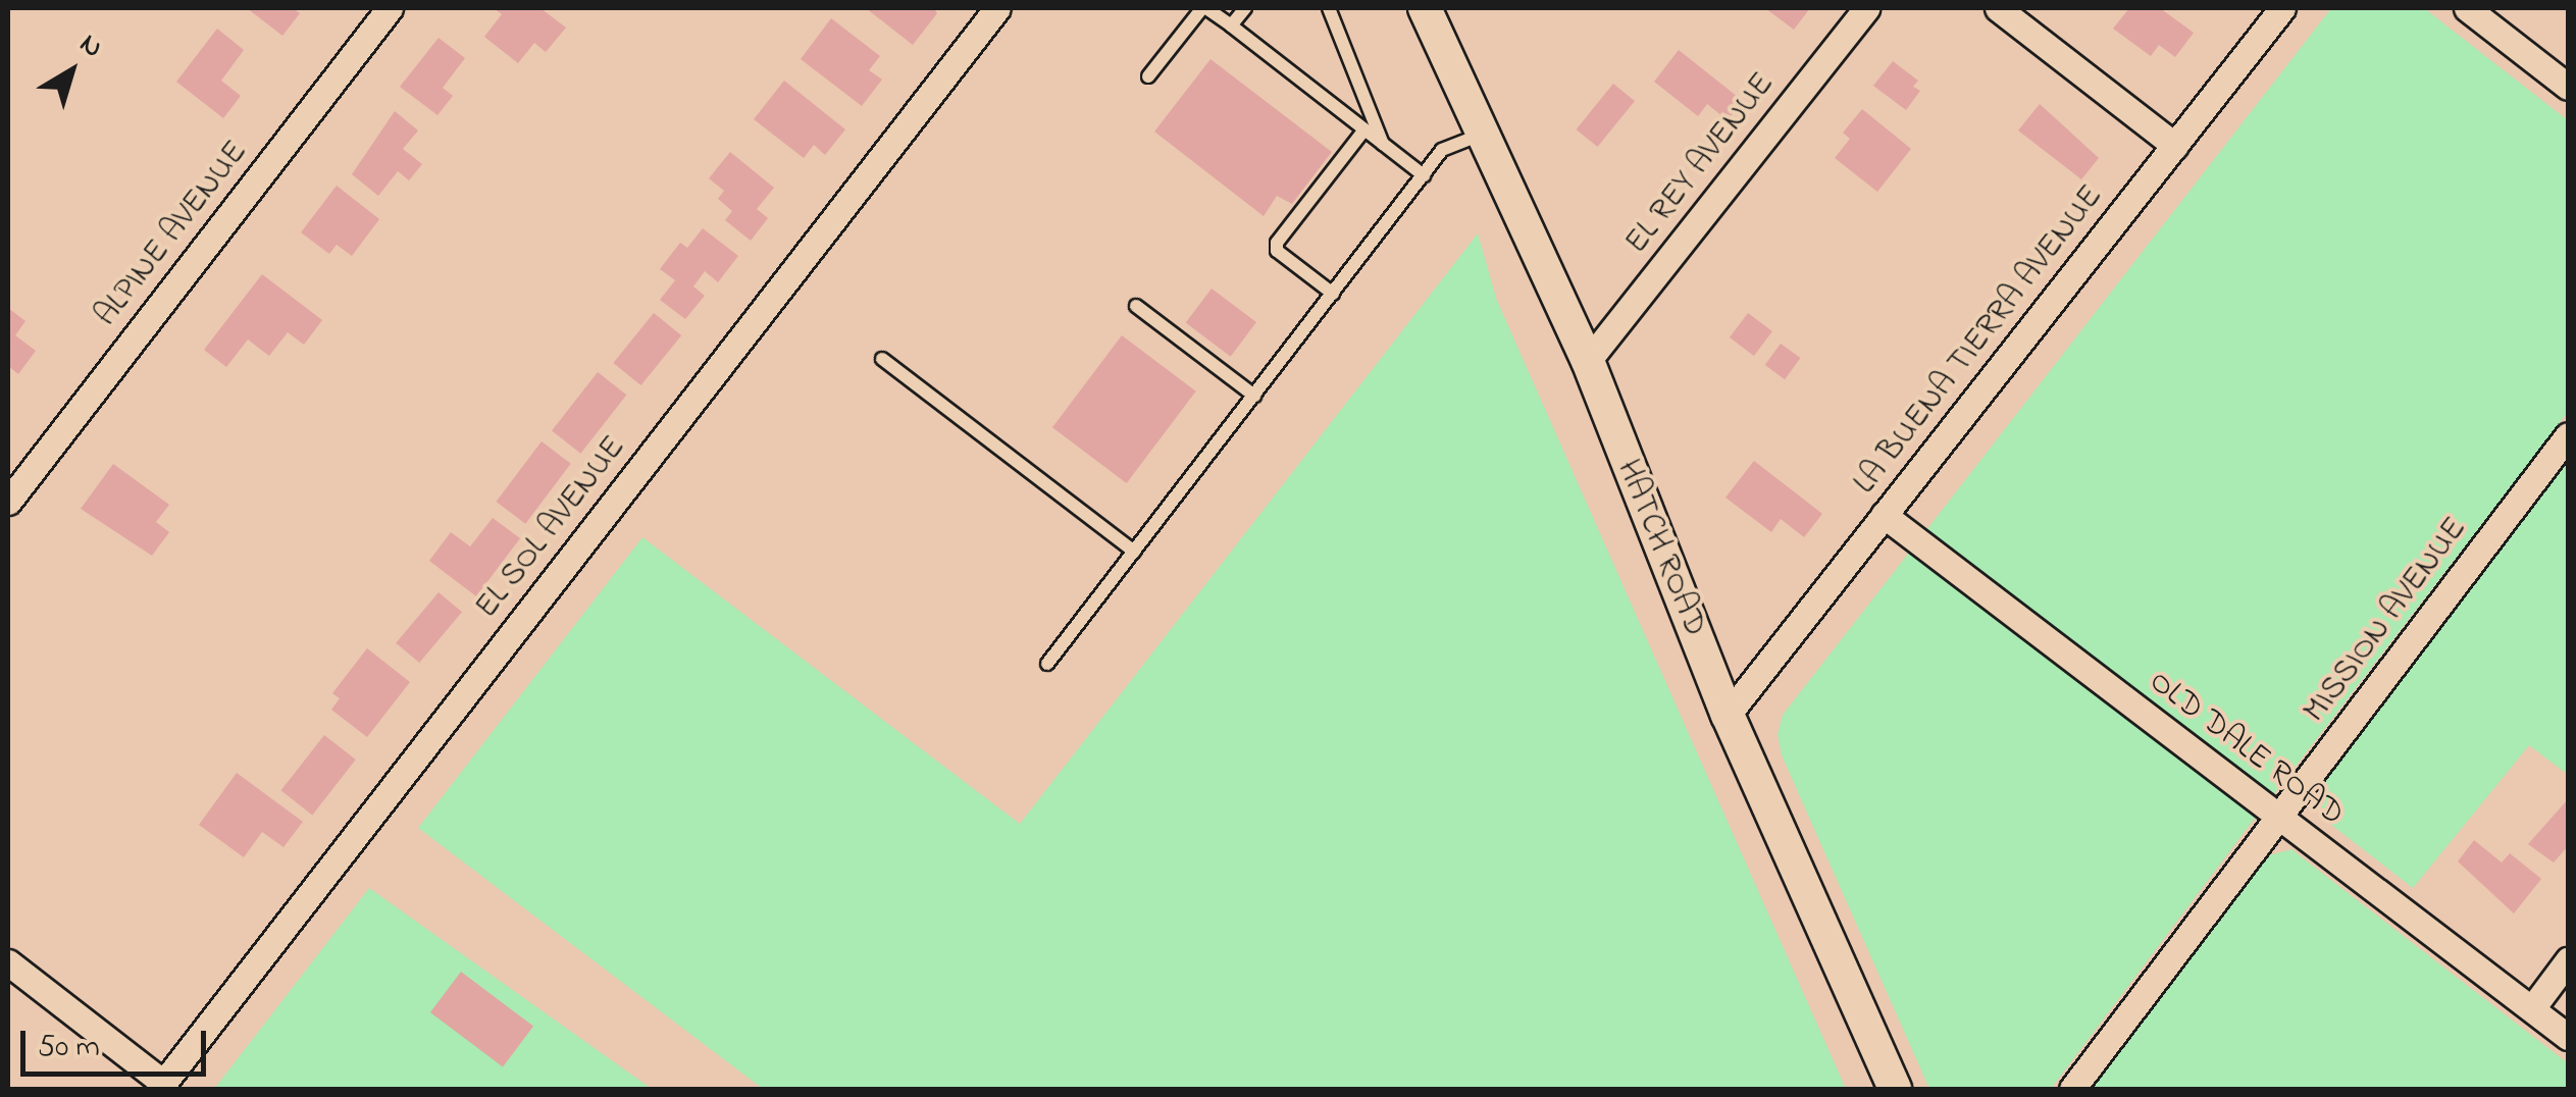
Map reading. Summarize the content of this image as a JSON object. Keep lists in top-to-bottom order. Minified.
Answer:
{"streets":{"street":["EL REY AVENUE","ALPINE AVENUE","LA BUENA TIERRA AVENUE","EL SOL AVENUE","HATCH ROAD","MISSION AVENUE","OLD DALE ROAD"]},"crossings":[["EL REY AVENUE","HATCH ROAD"],["LA BUENA TIERRA AVENUE","HATCH ROAD"],["LA BUENA TIERRA AVENUE","OLD DALE ROAD"],["MISSION AVENUE","OLD DALE ROAD"]],"scale_bar":"50 m","north":"top right"}
